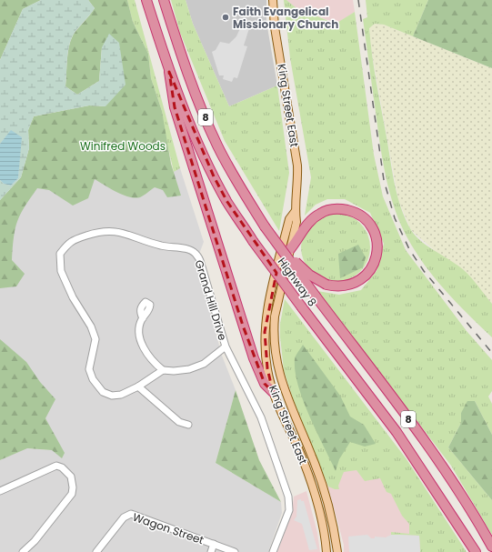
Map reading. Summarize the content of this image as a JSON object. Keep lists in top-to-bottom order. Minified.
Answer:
{"streets":{"highway":["8","Highway 8"],"main road":["King Street East"],"street":["Grand Hill Drive","Wagon Street"]},"parks":["Winifred Woods"],"places":["Faith Evangelical Missionary Church"]}
